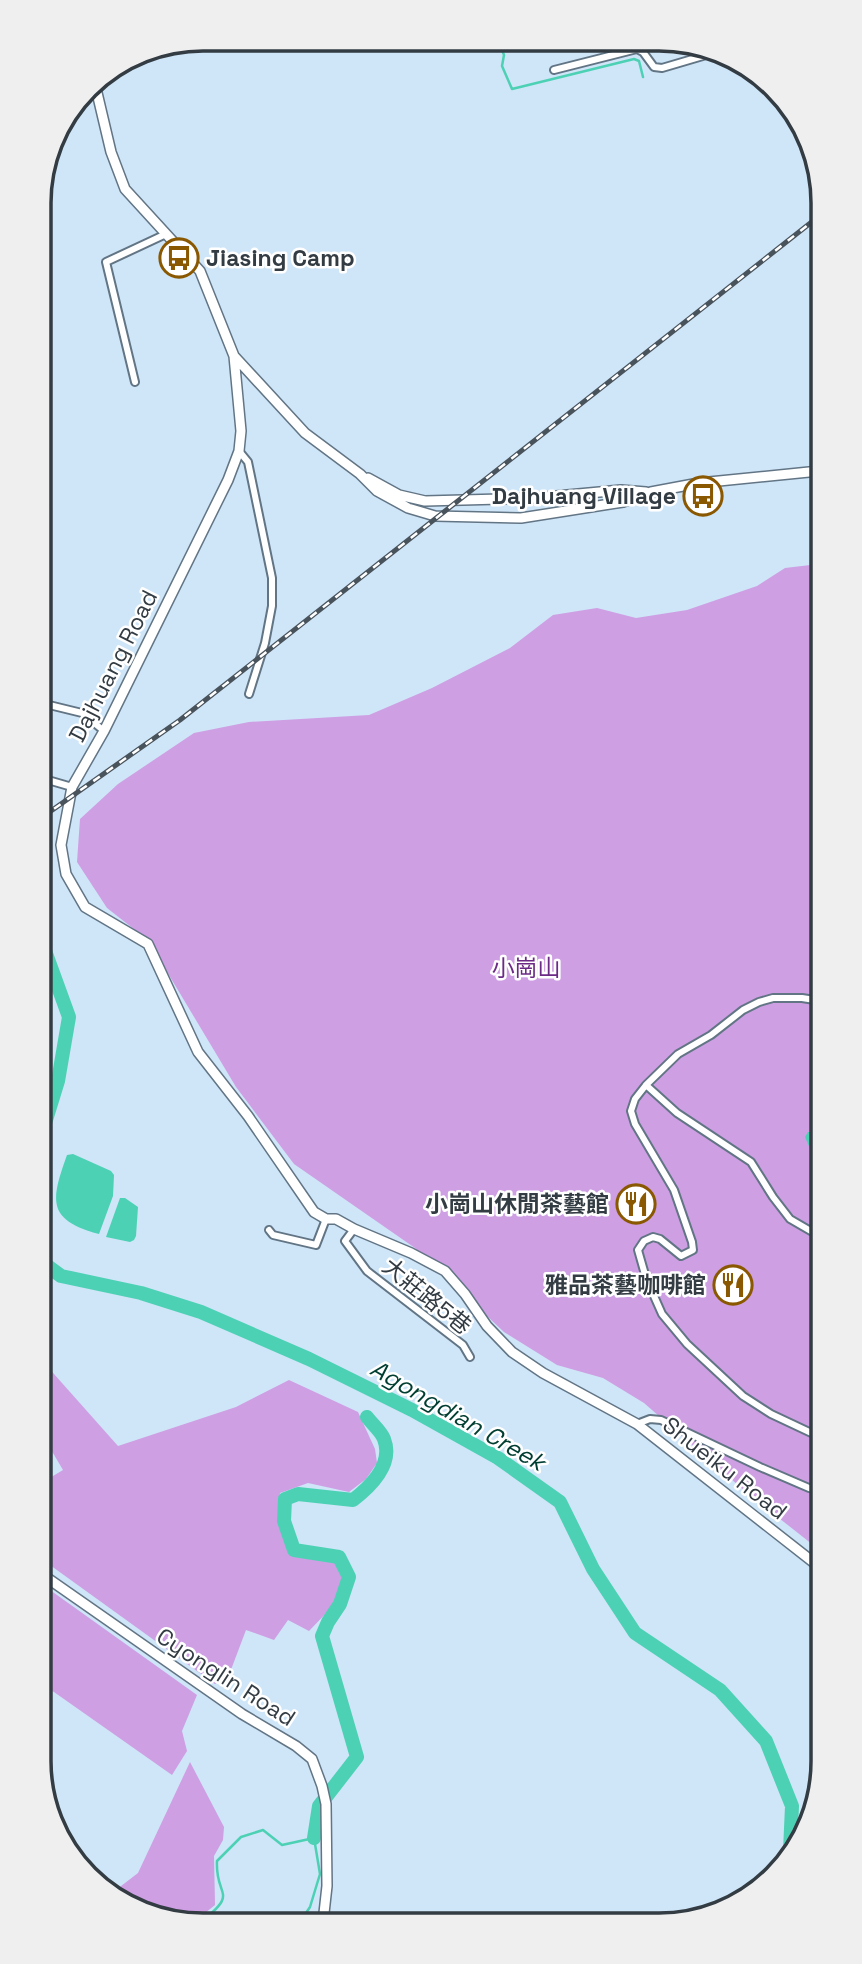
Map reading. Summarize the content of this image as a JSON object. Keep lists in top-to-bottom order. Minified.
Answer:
{"streets":{"street":["Dajhuang Road","大莊路5巷","Shueiku Road","Cyonglin Road"]},"crossings":[["Dajhuang Road","大莊路5巷"],["Dajhuang Road","Shueiku Road"]],"water":["Agongdian Creek"],"parks":["小崗山"],"places":{"bus stop":["Jiasing Camp","Dajhuang Village"],"restaurant":["小崗山休閒茶藝館","雅品茶藝咖啡館"]}}
